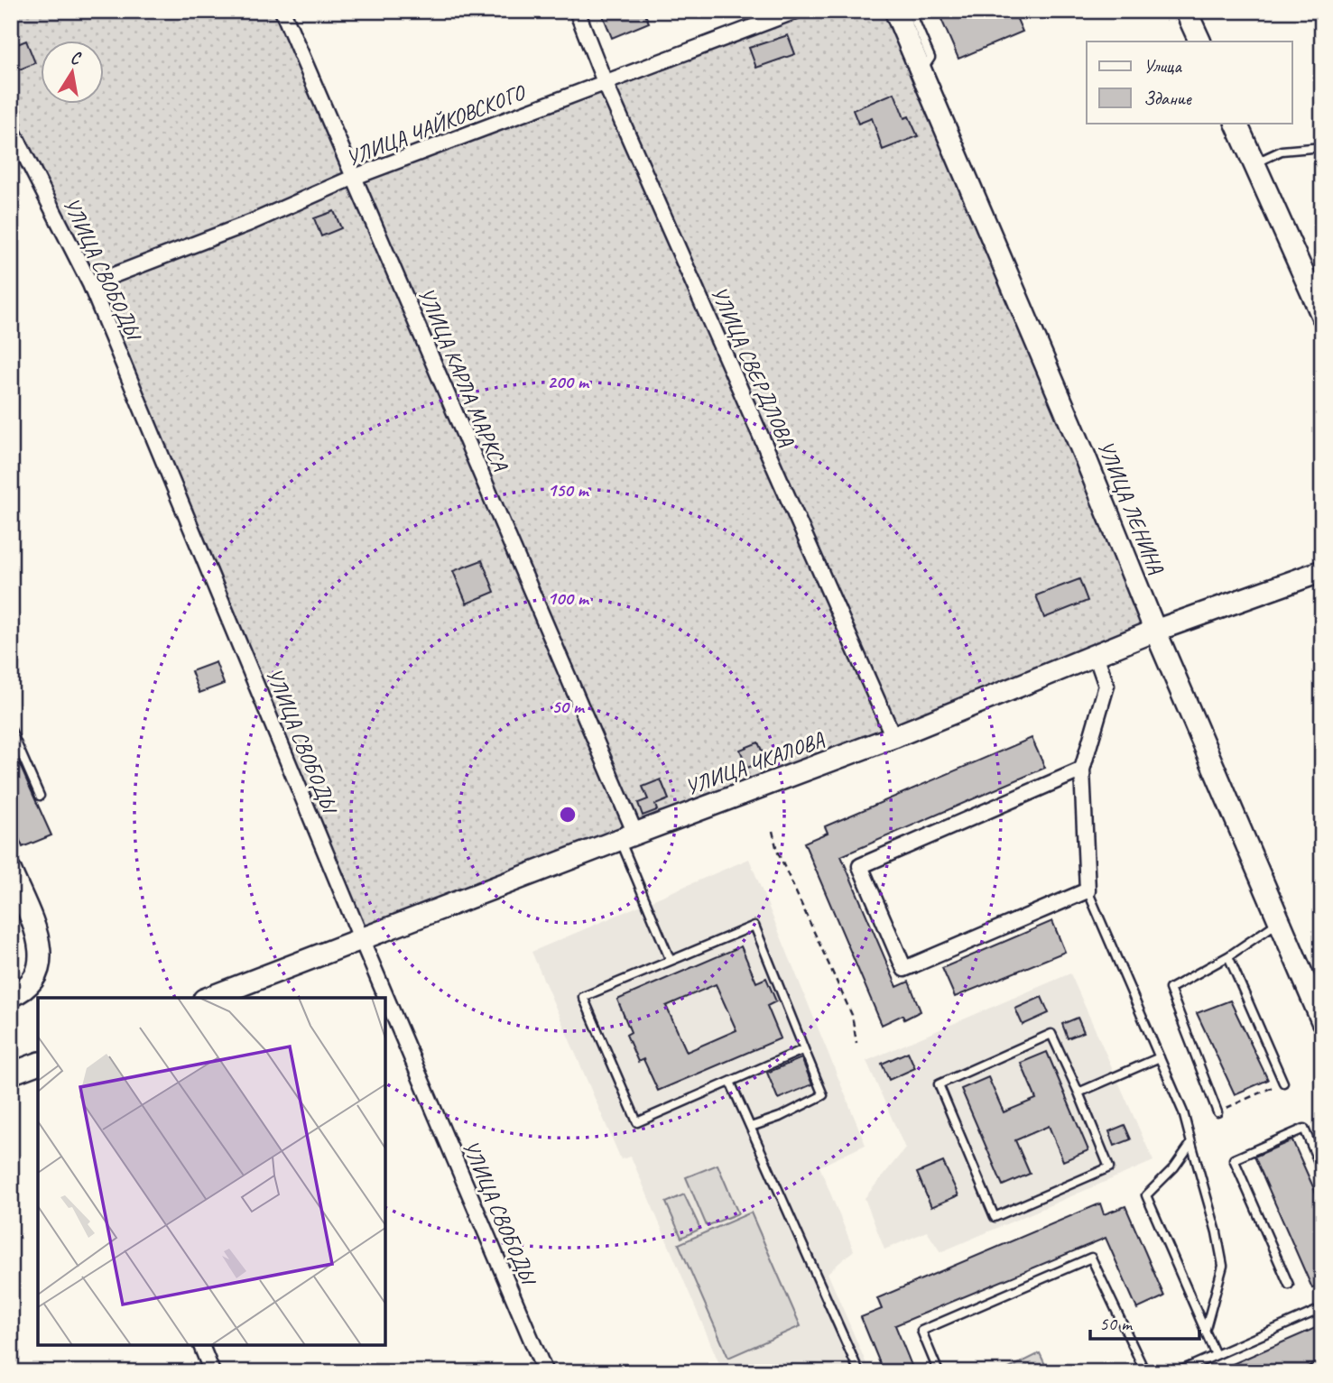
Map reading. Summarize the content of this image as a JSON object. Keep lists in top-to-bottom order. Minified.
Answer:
{"streets":{"main road":["УЛИЦА ЛЕНИНА","УЛИЦА ЧКАЛОВА"],"street":["УЛИЦА ЧАЙКОВСКОГО","УЛИЦА СВОБОДЫ","УЛИЦА СВЕРДЛОВА","УЛИЦА КАРЛА МАРКСА"]},"crossings":[["УЛИЦА ЧАЙКОВСКОГО","УЛИЦА СВОБОДЫ"],["УЛИЦА ЧАЙКОВСКОГО","УЛИЦА СВЕРДЛОВА"],["УЛИЦА ЧАЙКОВСКОГО","УЛИЦА КАРЛА МАРКСА"],["УЛИЦА СВОБОДЫ","УЛИЦА ЧКАЛОВА"],["УЛИЦА СВЕРДЛОВА","УЛИЦА ЧКАЛОВА"],["УЛИЦА КАРЛА МАРКСА","УЛИЦА ЧКАЛОВА"],["УЛИЦА ЛЕНИНА","УЛИЦА ЧКАЛОВА"]],"legend":["Улица","Здание"],"scale_bar":"50 m","north":"top","rings":["200 m","150 m","100 m","50 m"]}
